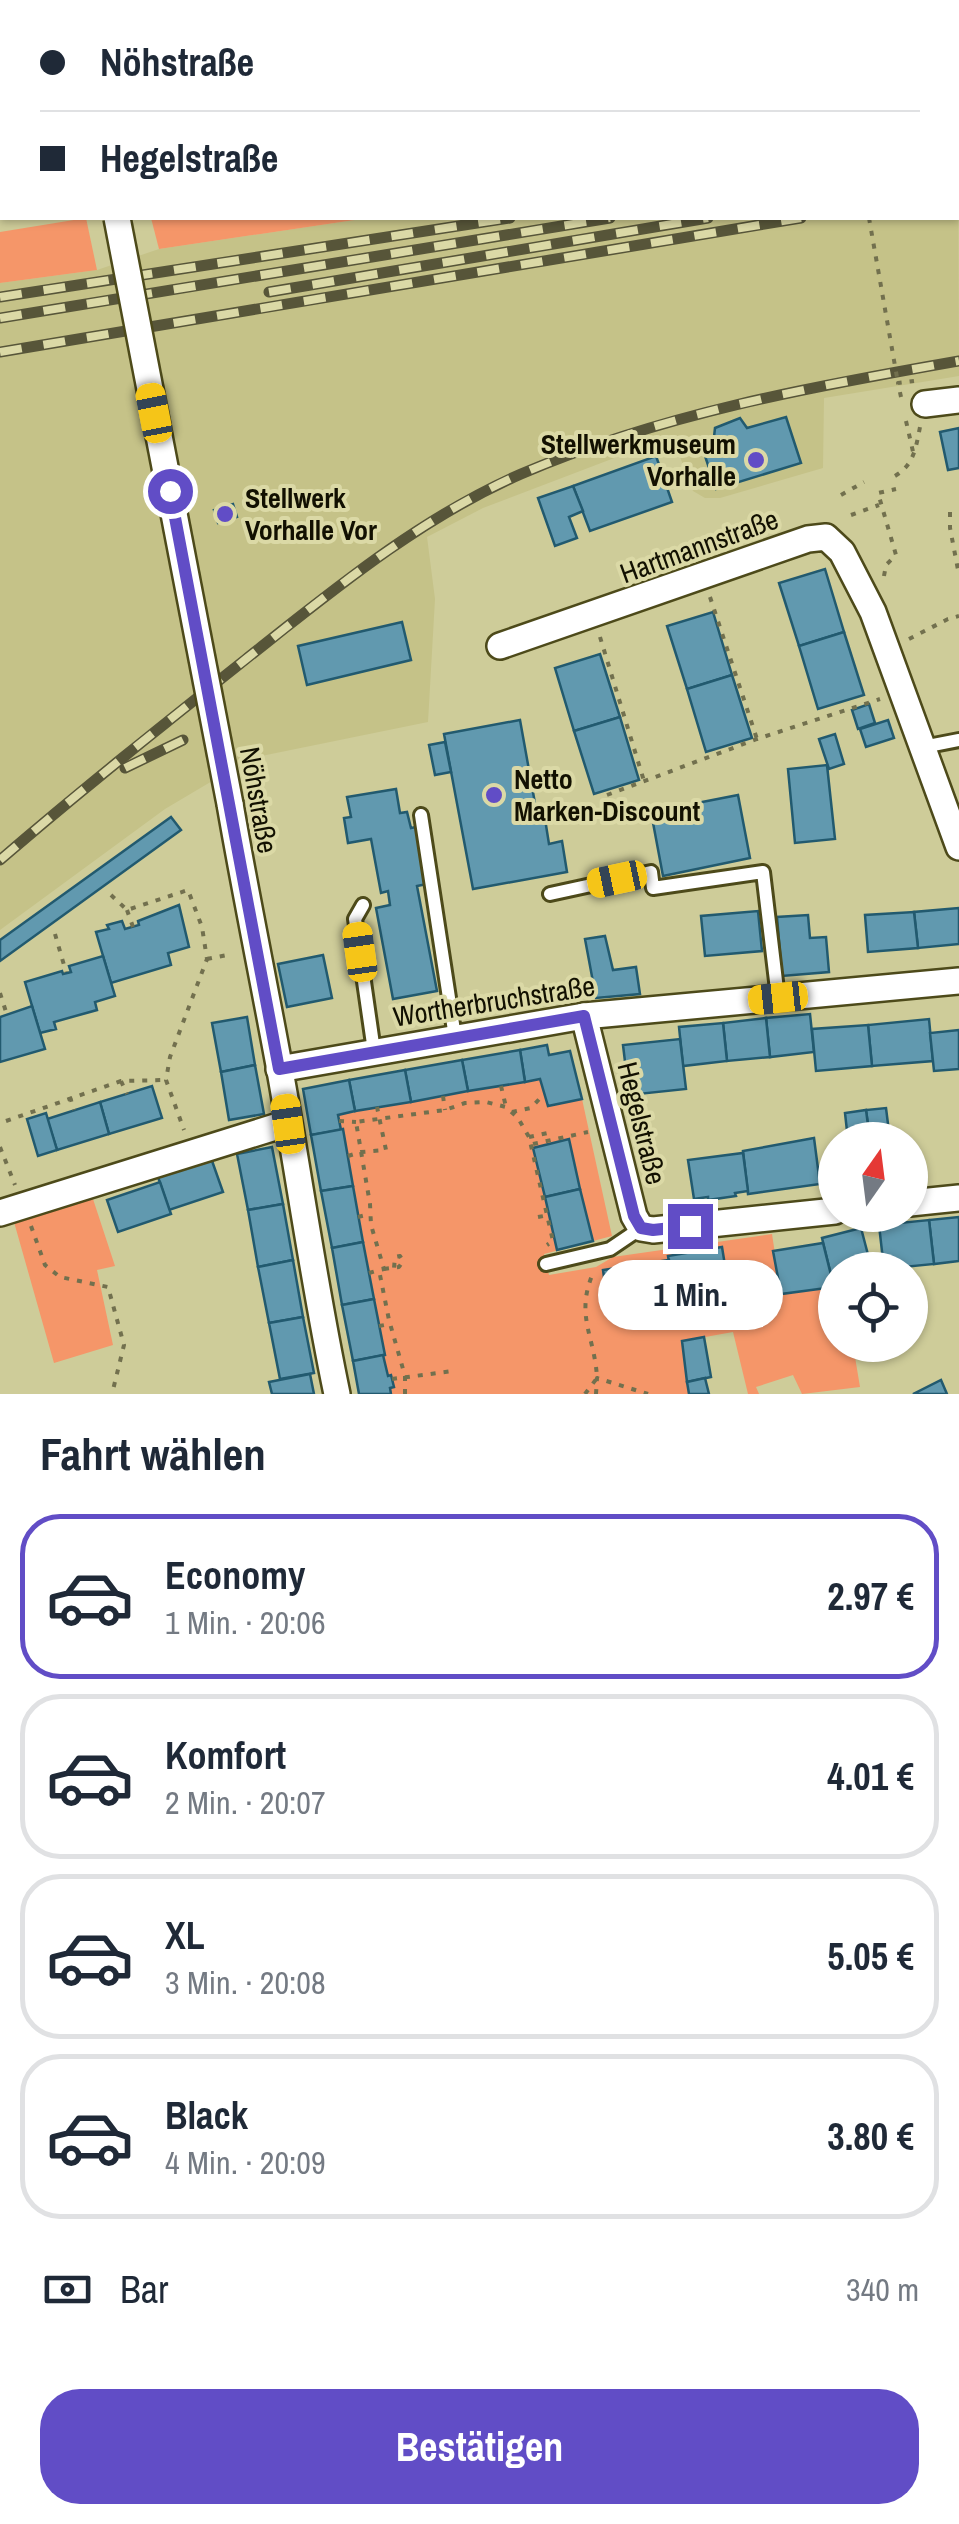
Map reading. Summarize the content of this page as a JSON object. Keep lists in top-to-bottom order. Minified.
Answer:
{"streets":{"street":["Hartmannstraße","Nöhstraße","Wortherbruchstraße","Hegelstraße"]},"crossings":[["Nöhstraße","Wortherbruchstraße"],["Wortherbruchstraße","Hegelstraße"]],"places":["Stellwerkmuseum Vorhalle","Stellwerk Vorhalle Vor","Netto Marken-Discount"],"north":"top","page":{"banner":["Nöhstraße","Hegelstraße"],"bubble":"1 Min.","heading":"Fahrt wählen","list":[{"name":"Economy","note":"1 Min. · 20:06","value":"2.97 €"},{"name":"Komfort","note":"2 Min. · 20:07","value":"4.01 €"},{"name":"XL","note":"3 Min. · 20:08","value":"5.05 €"},{"name":"Black","note":"4 Min. · 20:09","value":"3.80 €"}],"pay":["Bar","340 m"],"buttons":"Bestätigen"}}
